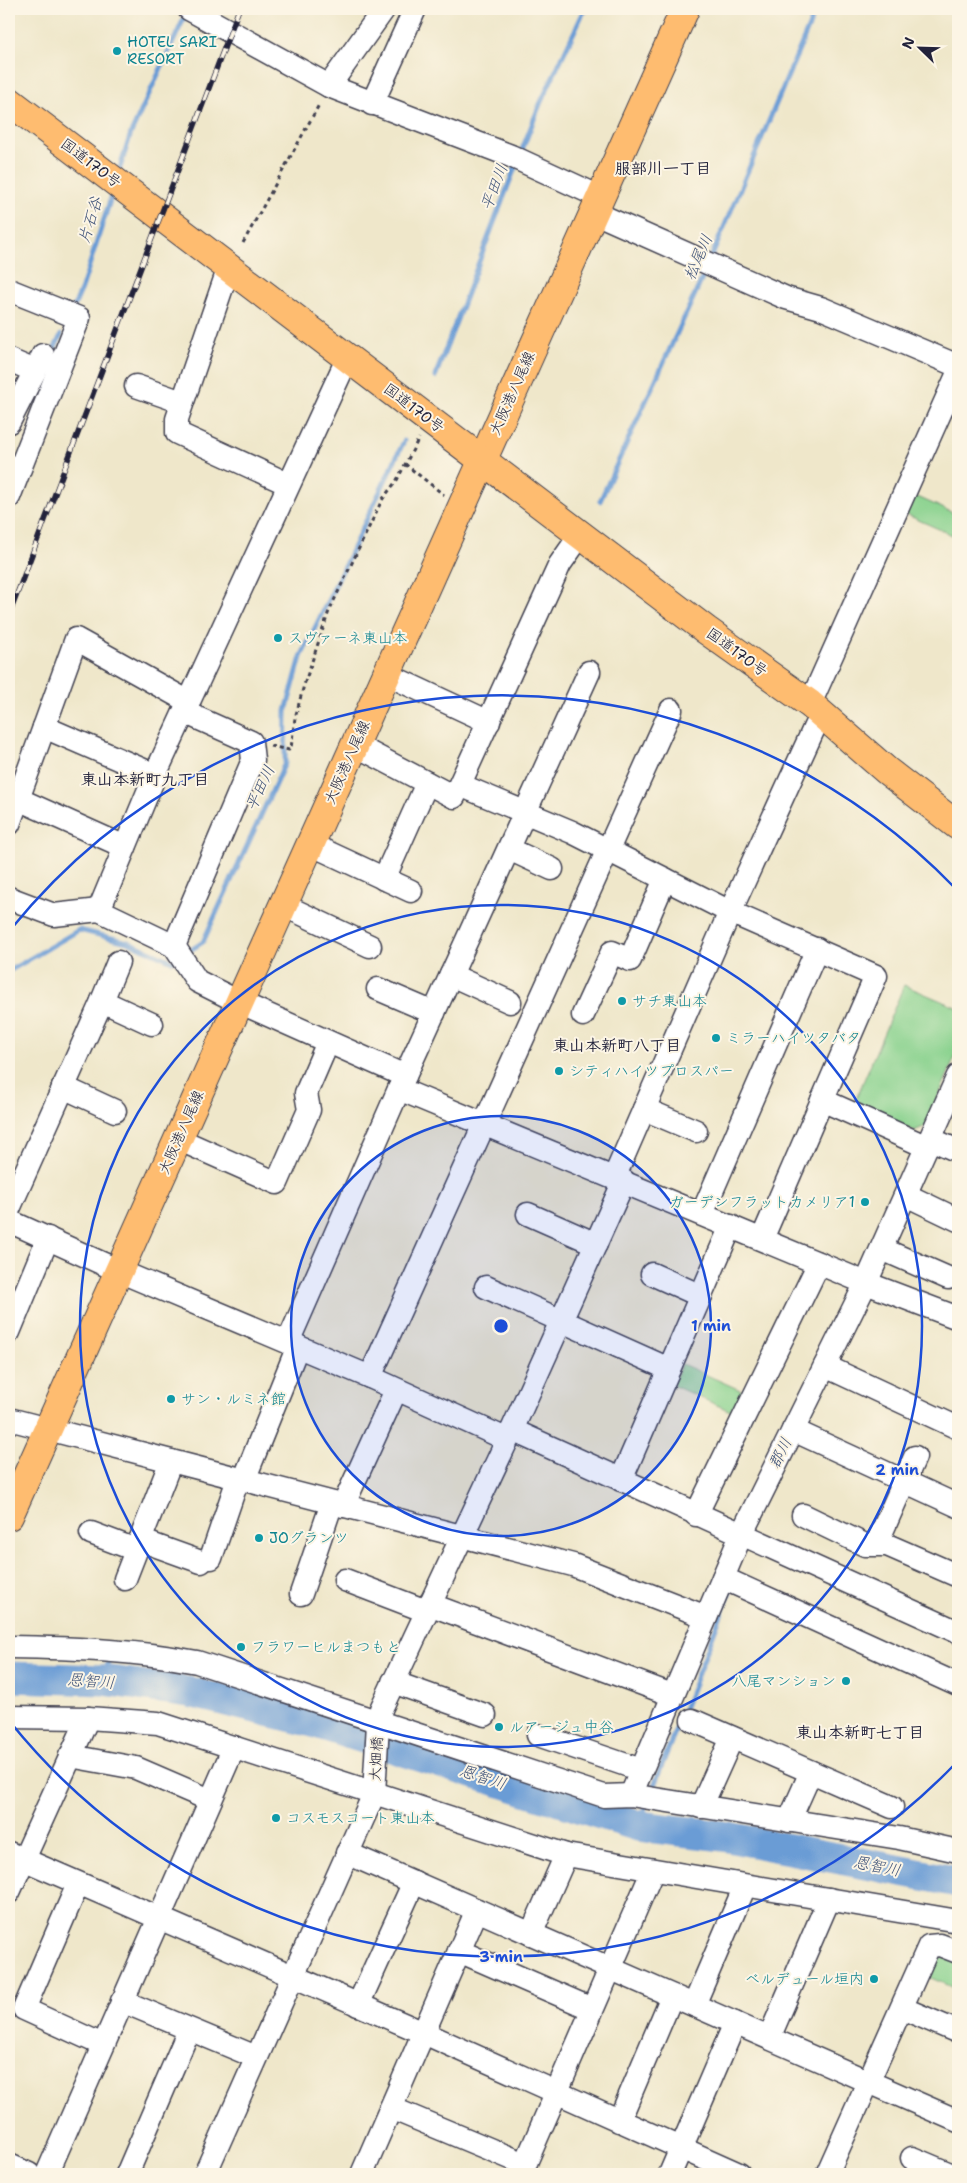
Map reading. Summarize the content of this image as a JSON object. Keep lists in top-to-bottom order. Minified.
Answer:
{"streets":{"main road":["国道170号","大阪港八尾線"],"street":["大畑橋"]},"crossings":[["国道170号","大阪港八尾線"],["国道170号","大畑橋"]],"districts":["服部川一丁目","東山本新町九丁目","東山本新町八丁目","東山本新町七丁目"],"water":["平田川","片石谷","松尾川","郡川","恩智川"],"places":["HOTEL SARI RESORT","スヴァーネ東山本","サチ東山本","ミラーハイツタバタ","シティハイツプロスパー","ガーデンフラットカメリア1","サン・ルミネ館","JOグランツ","フラワーヒルまつもと","八尾マンション","ルアージュ中谷","コスモスコート東山本","ベルデュール垣内"],"north":"top left","rings":["1 min","2 min","3 min"]}
